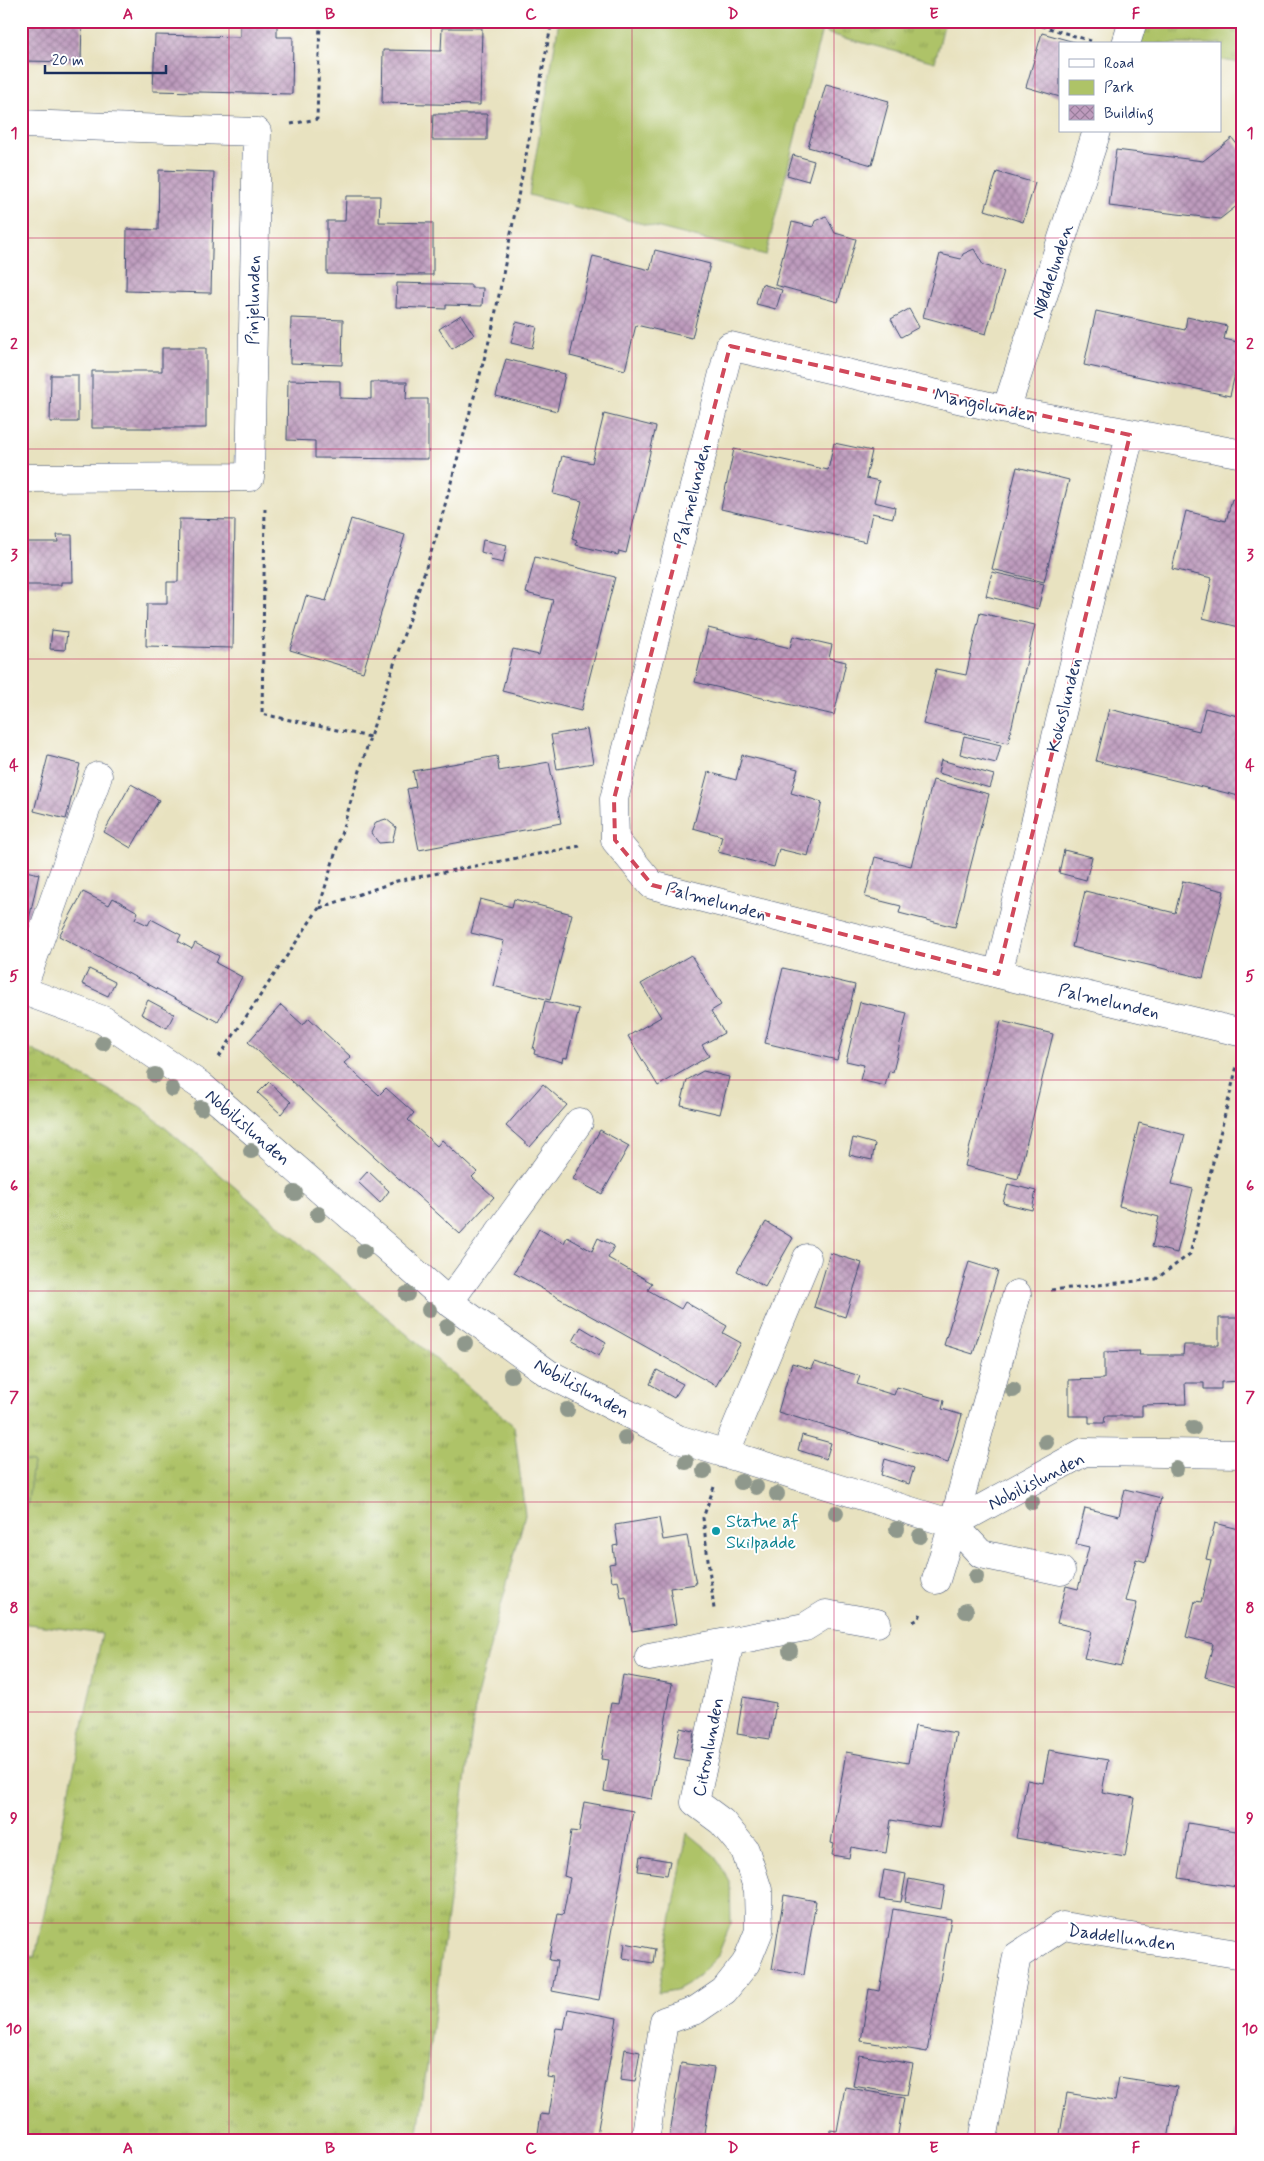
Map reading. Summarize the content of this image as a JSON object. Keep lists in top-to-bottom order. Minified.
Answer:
{"streets":{"street":["Nøddelunden","Pinjelunden","Mangolunden","Palmelunden","Kokoslunden","Nobilislunden","Citronlunden","Daddellunden"]},"crossings":[["Nøddelunden","Mangolunden"],["Mangolunden","Palmelunden"],["Mangolunden","Kokoslunden"],["Palmelunden","Kokoslunden"]],"places":["Statue af Skilpadde"],"legend":["Road","Park","Building"],"scale_bar":"20 m","grid":{"columns":["A","B","C","D","E","F"],"rows":["1","2","3","4","5","6","7","8","9","10"]}}
